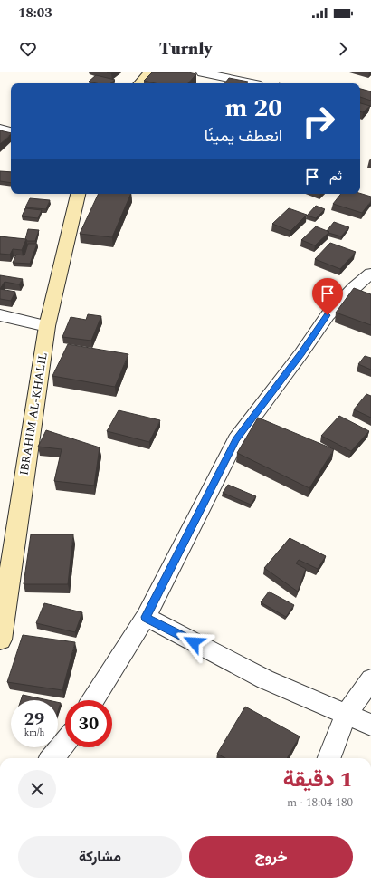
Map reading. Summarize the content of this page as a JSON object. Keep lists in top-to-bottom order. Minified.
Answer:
{"streets":{"street":["IBRAHIM AL-KHALIL"]},"page":{"status":"18:03","header":"Turnly","turn":["20 m","انعطف يمينًا"],"then":"ثم","speed":"29 km/h","limit":"30","heading":["1 دقيقة","180 m · 18:04"],"buttons":["خروج","مشاركة"]}}
